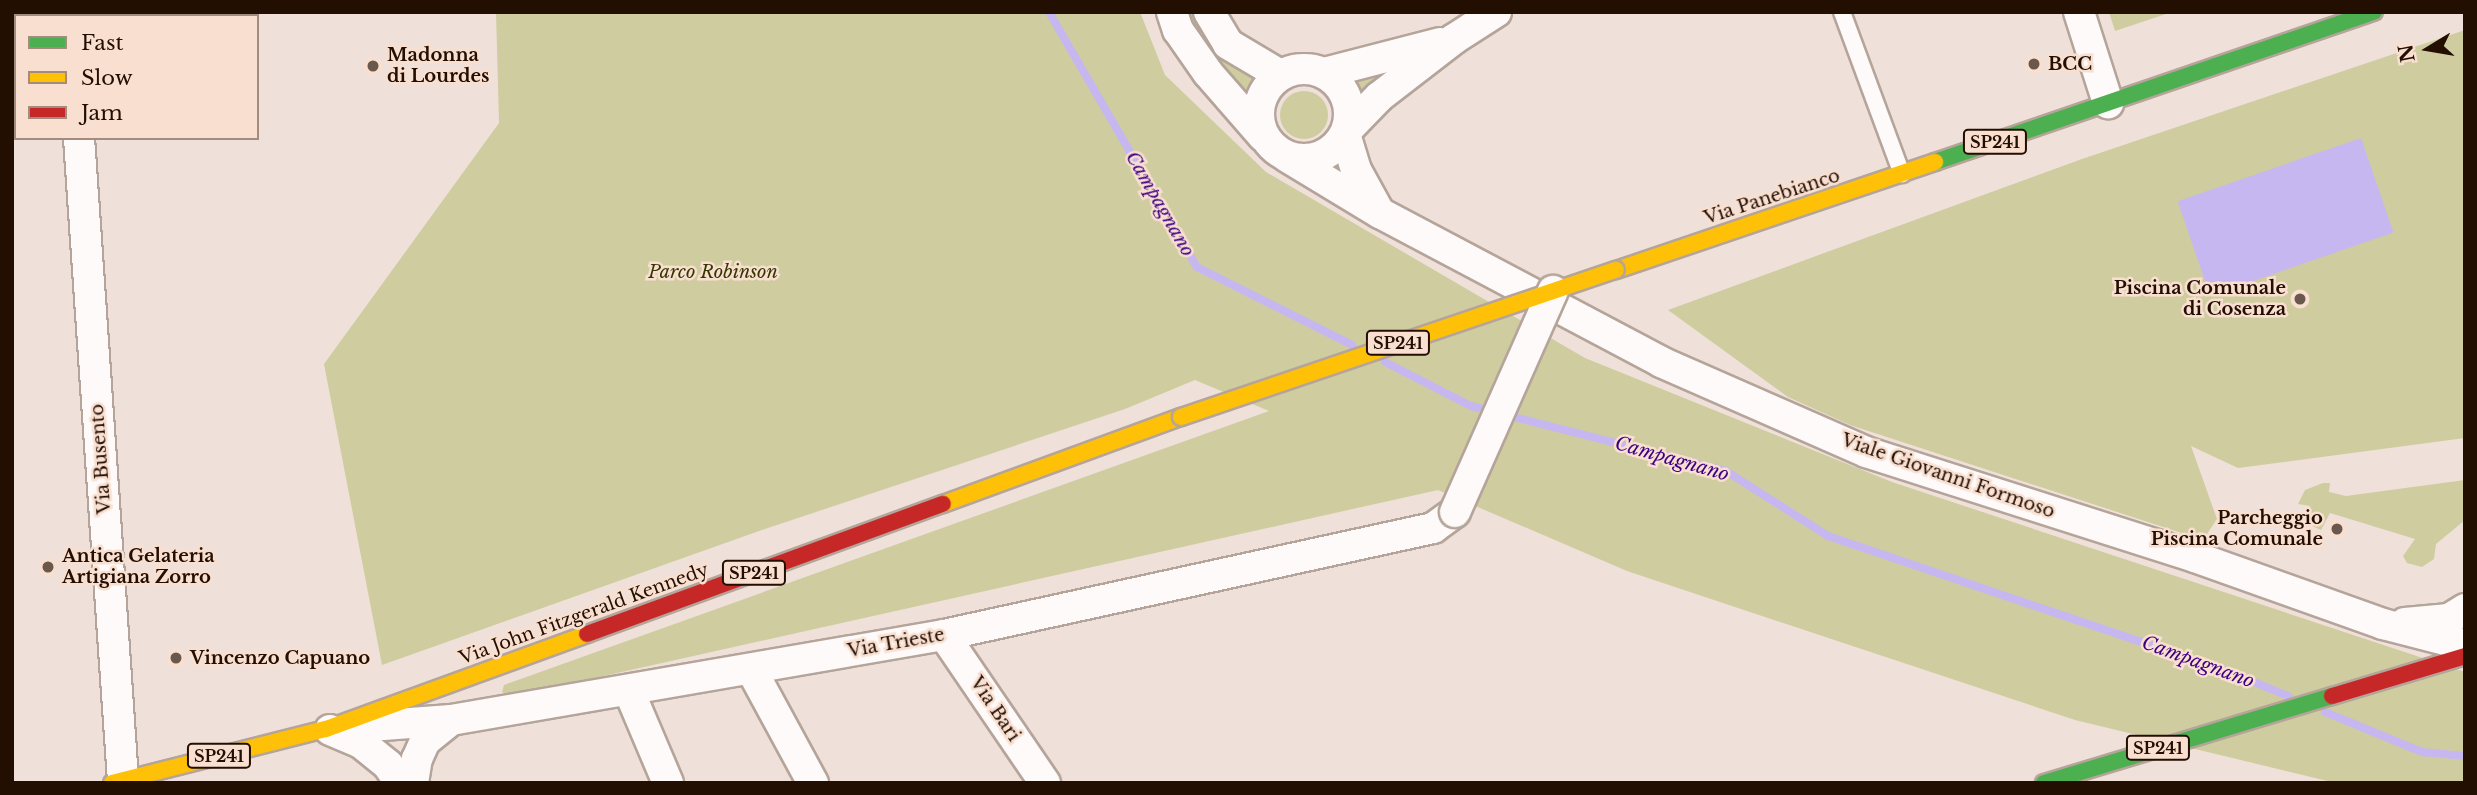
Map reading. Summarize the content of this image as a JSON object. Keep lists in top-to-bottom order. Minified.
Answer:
{"streets":{"main road":["SP241","Via Panebianco","Via John Fitzgerald Kennedy"],"street":["Via Busento","Viale Giovanni Formoso","Via Trieste","Via Bari"]},"crossings":[["SP241","Viale Giovanni Formoso"],["Via Panebianco","Via John Fitzgerald Kennedy"],["Via Panebianco","Via Trieste"],["Via Busento","Via John Fitzgerald Kennedy"],["Via John Fitzgerald Kennedy","Via Trieste"],["Via Trieste","Via Bari"]],"water":["Campagnano"],"parks":["Parco Robinson"],"places":["BCC","Madonna di Lourdes","Piscina Comunale di Cosenza","Parcheggio Piscina Comunale","Antica Gelateria Artigiana Zorro","Vincenzo Capuano"],"legend":["Fast","Slow","Jam"],"north":"left"}
